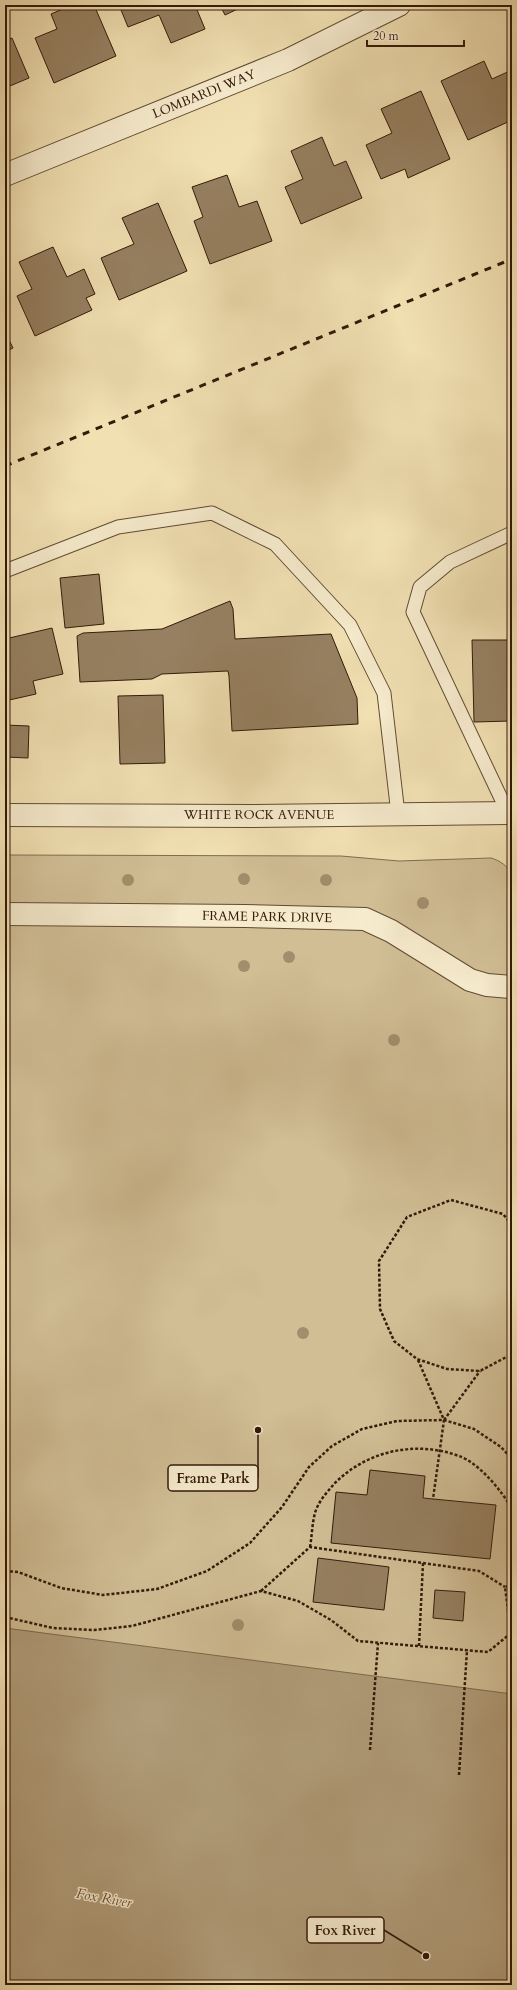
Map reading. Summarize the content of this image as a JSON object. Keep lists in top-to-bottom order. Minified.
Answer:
{"streets":{"street":["LOMBARDI WAY","WHITE ROCK AVENUE","FRAME PARK DRIVE"]},"water":["Fox River"],"places":["Frame Park","Fox River"],"scale_bar":"20 m"}
